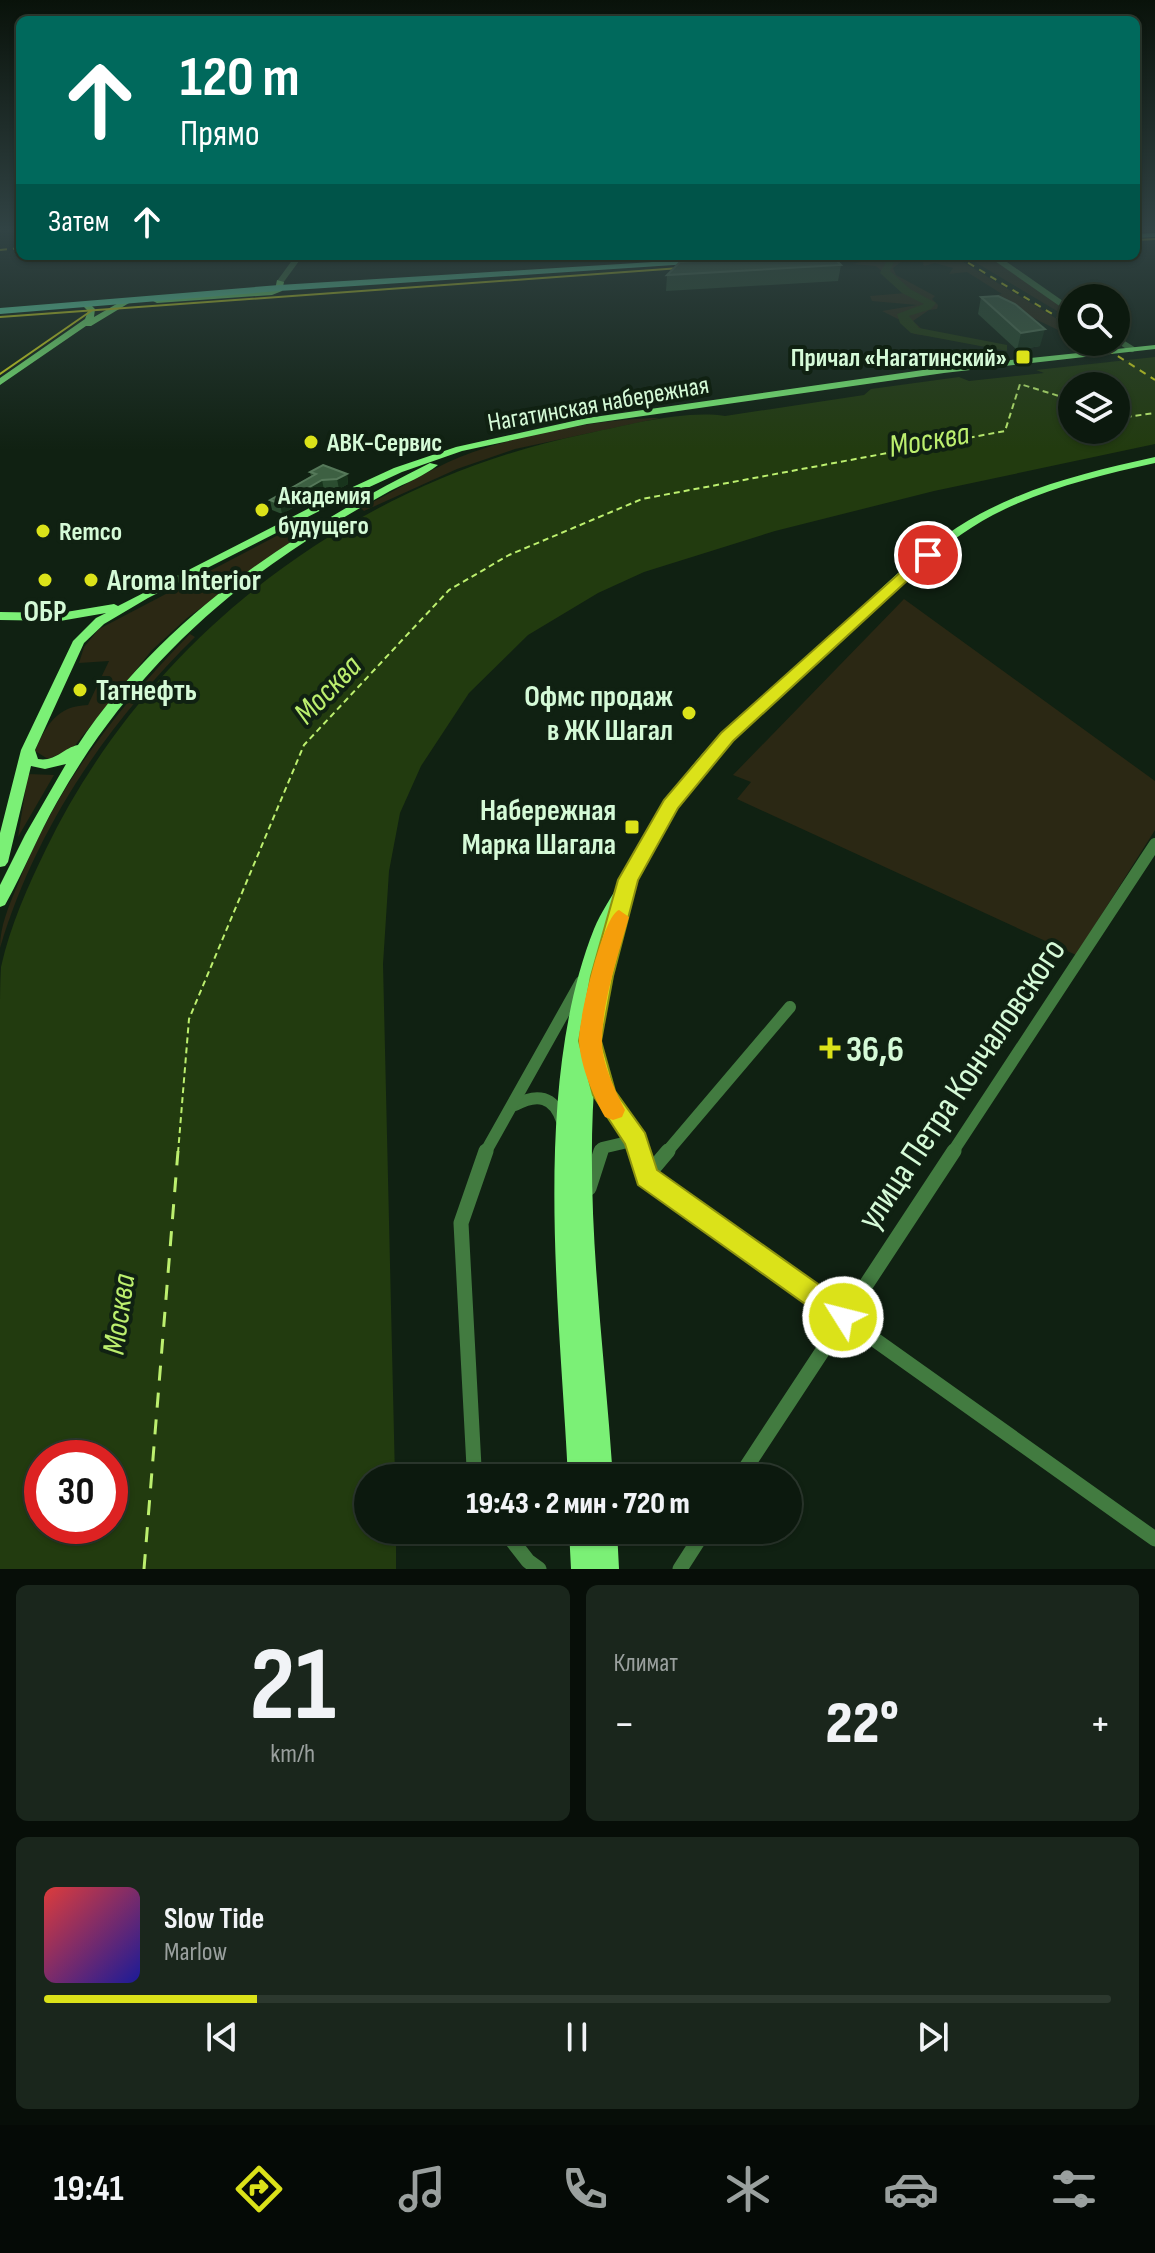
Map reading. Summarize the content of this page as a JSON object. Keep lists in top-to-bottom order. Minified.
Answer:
{"streets":{"main road":["Нагатинская набережная"],"street":["улица Петра Кончаловского"]},"water":["Москва"],"places":{"transit":["Причал «Нагатинский»","Набережная Марка Шагала"],"other":["АВК-Сервис","Академия будущего","Remco","ОБР","Aroma Interior","Татнефть","Офмс продаж в ЖК Шагал"],"health":["36,6"]},"page":{"turn":["120 m","Прямо"],"then":"Затем","limit":"30","trip":"19:43 · 2 мин · 720 m","tile":[["21","km/h"],"Климат"],"heat":["−","22°","+"],"song":["Slow Tide","Marlow"],"tabs":"19:41"}}
